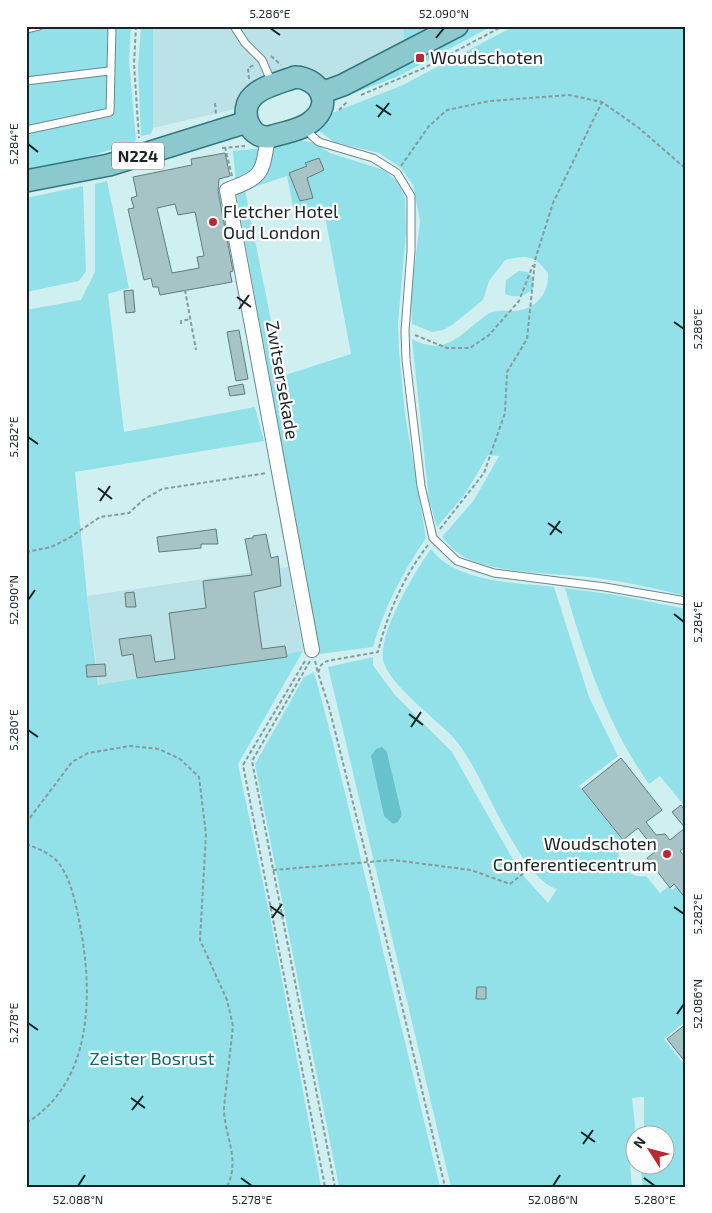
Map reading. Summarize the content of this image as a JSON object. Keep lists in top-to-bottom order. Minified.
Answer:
{"streets":{"main road":["N224"],"street":["Zwitsersekade"]},"parks":["Zeister Bosrust"],"places":{"transit":["Woudschoten"],"other":["Fletcher Hotel Oud London","Woudschoten Conferentiecentrum"]},"north":"top left","coordinates":["5.286°E","52.090°N","5.284°E","5.282°E","5.280°E","52.086°N","5.278°E","52.088°N"]}
